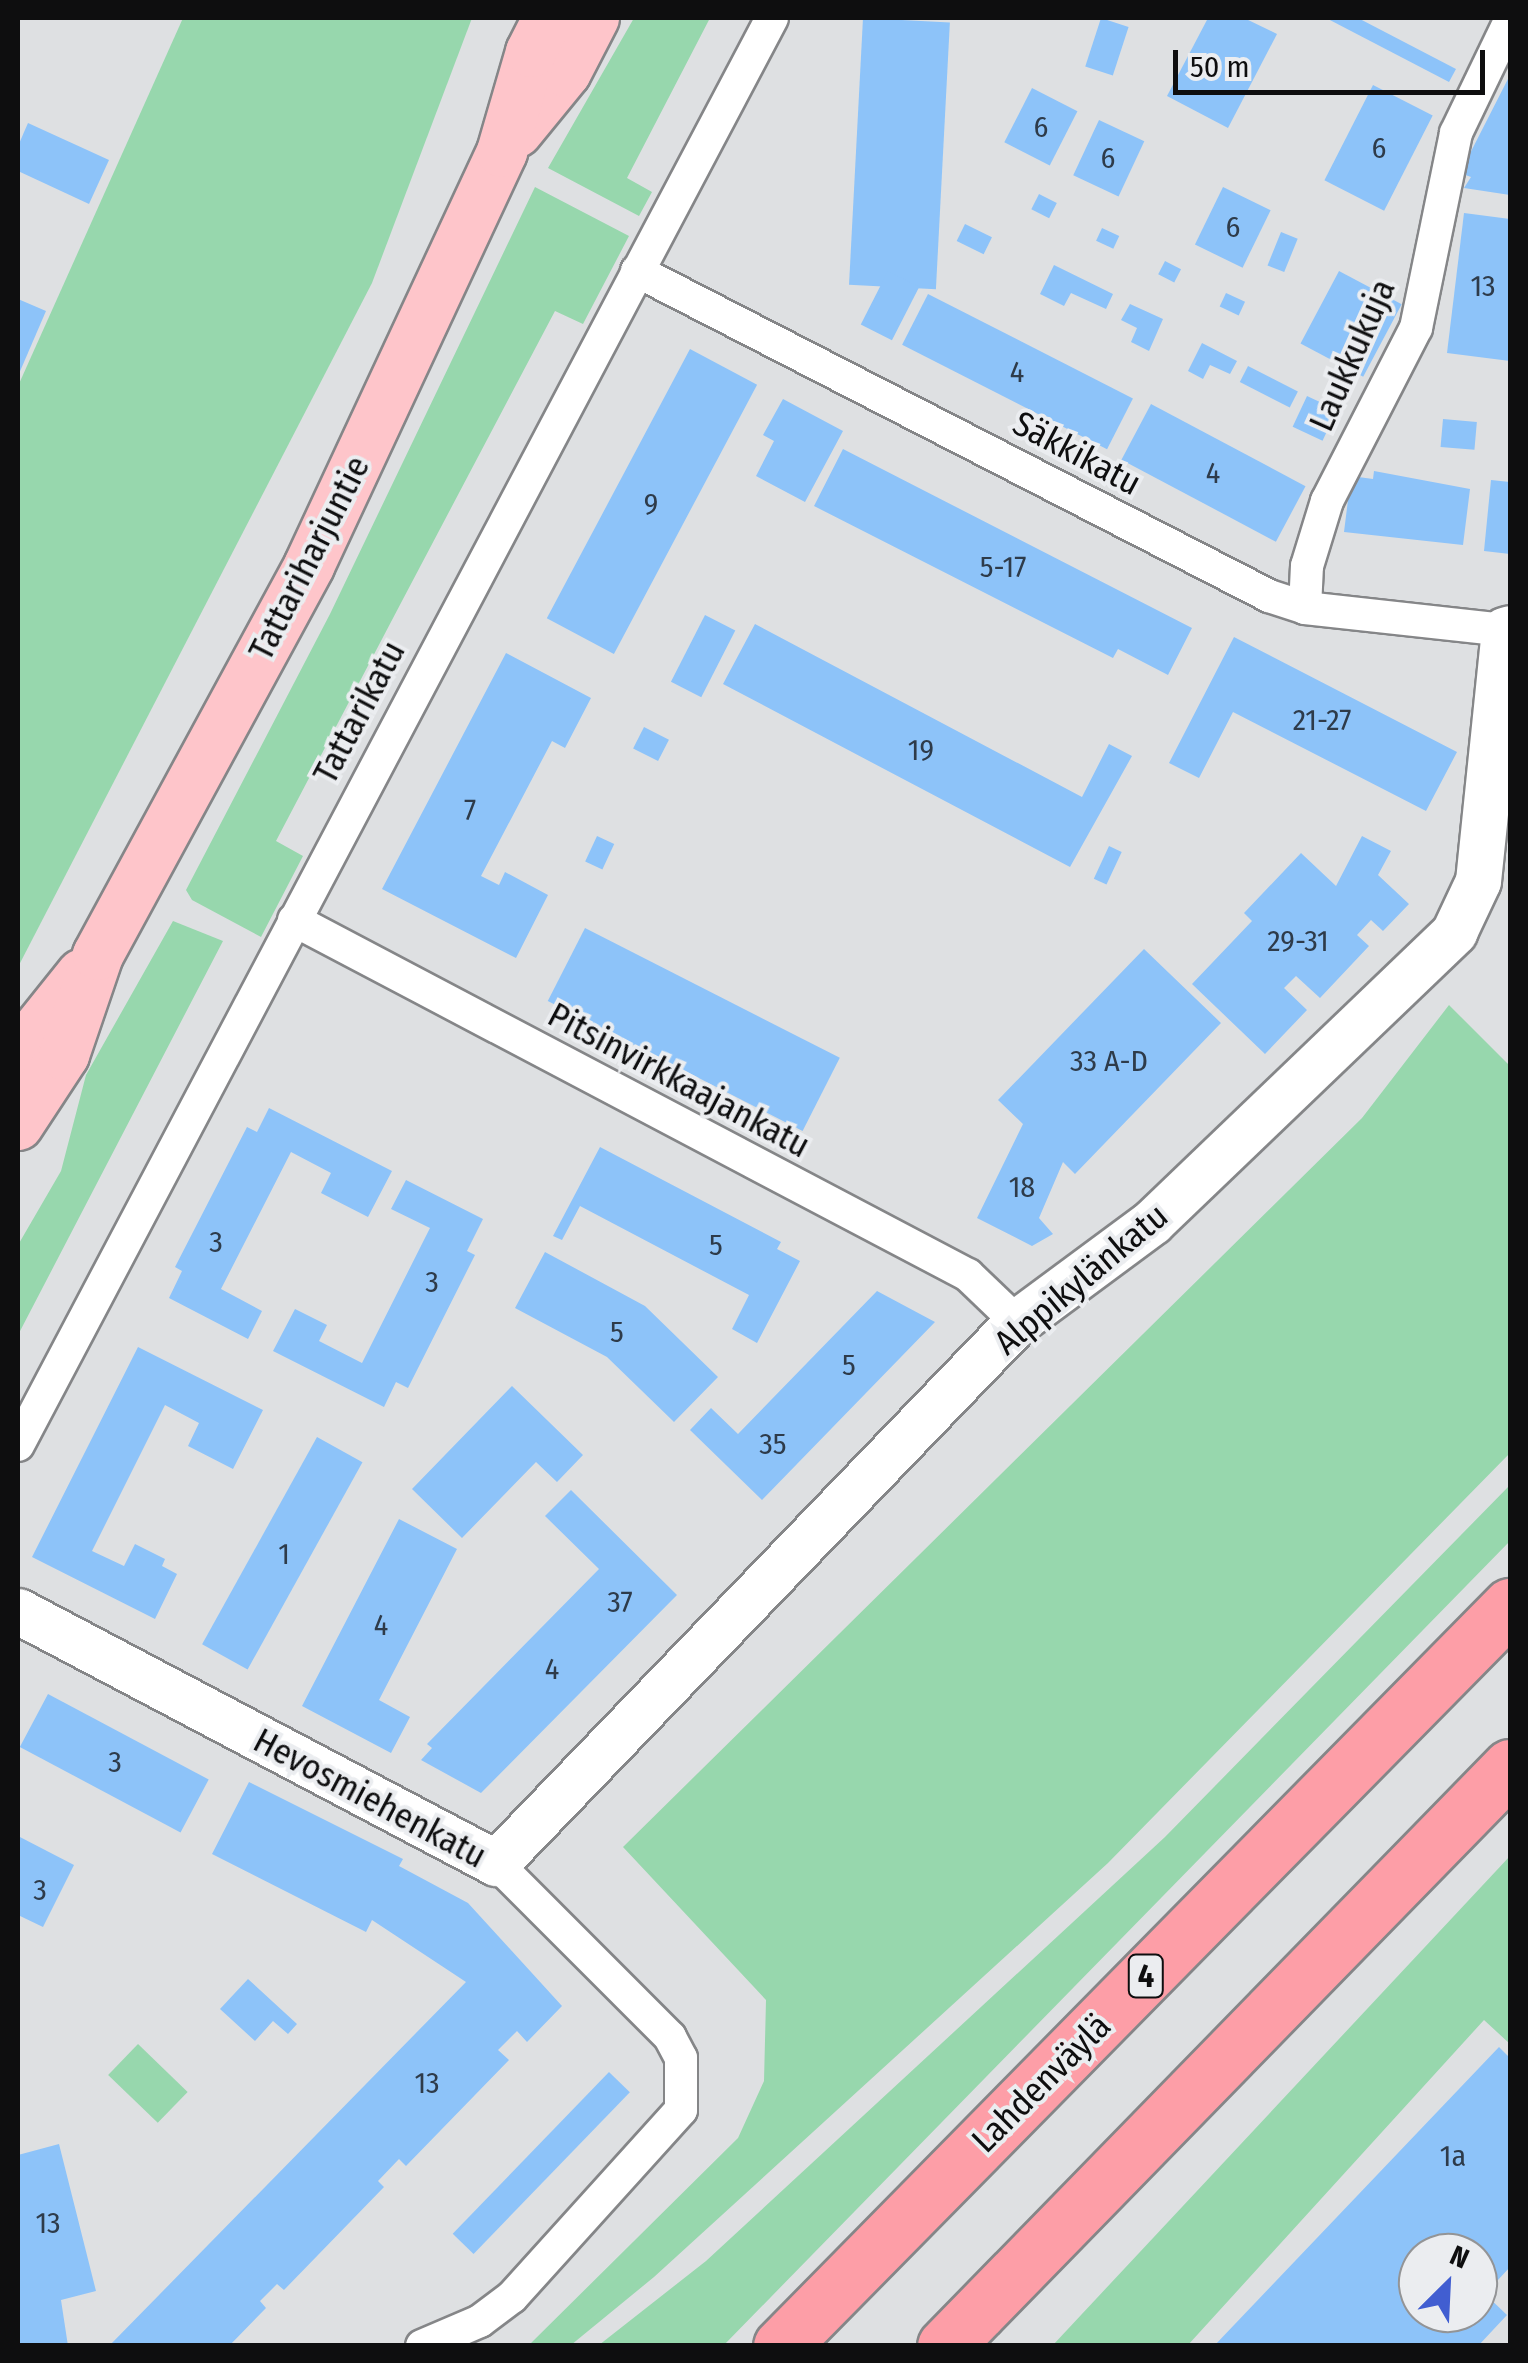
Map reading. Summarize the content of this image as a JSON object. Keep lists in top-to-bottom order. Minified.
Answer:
{"streets":{"highway":["4","Lahdenväylä"],"main road":["Tattariharjuntie"],"street":["Laukkukuja","Säkkikatu","Tattarikatu","Pitsinvirkkaajankatu","Alppikylänkatu","Hevosmiehenkatu"]},"crossings":[["Laukkukuja","Säkkikatu"],["Säkkikatu","Tattarikatu"],["Säkkikatu","Alppikylänkatu"],["Tattarikatu","Pitsinvirkkaajankatu"],["Pitsinvirkkaajankatu","Alppikylänkatu"],["Alppikylänkatu","Hevosmiehenkatu"]],"house_numbers":["6","6","6","6","13","4","4","9","5-17","21-27","19","7","29-31","33 A-D","18","3","5","3","5","5","35","1","37","4","4","3","3","13","1a","13"],"scale_bar":"50 m","north":"top right"}
